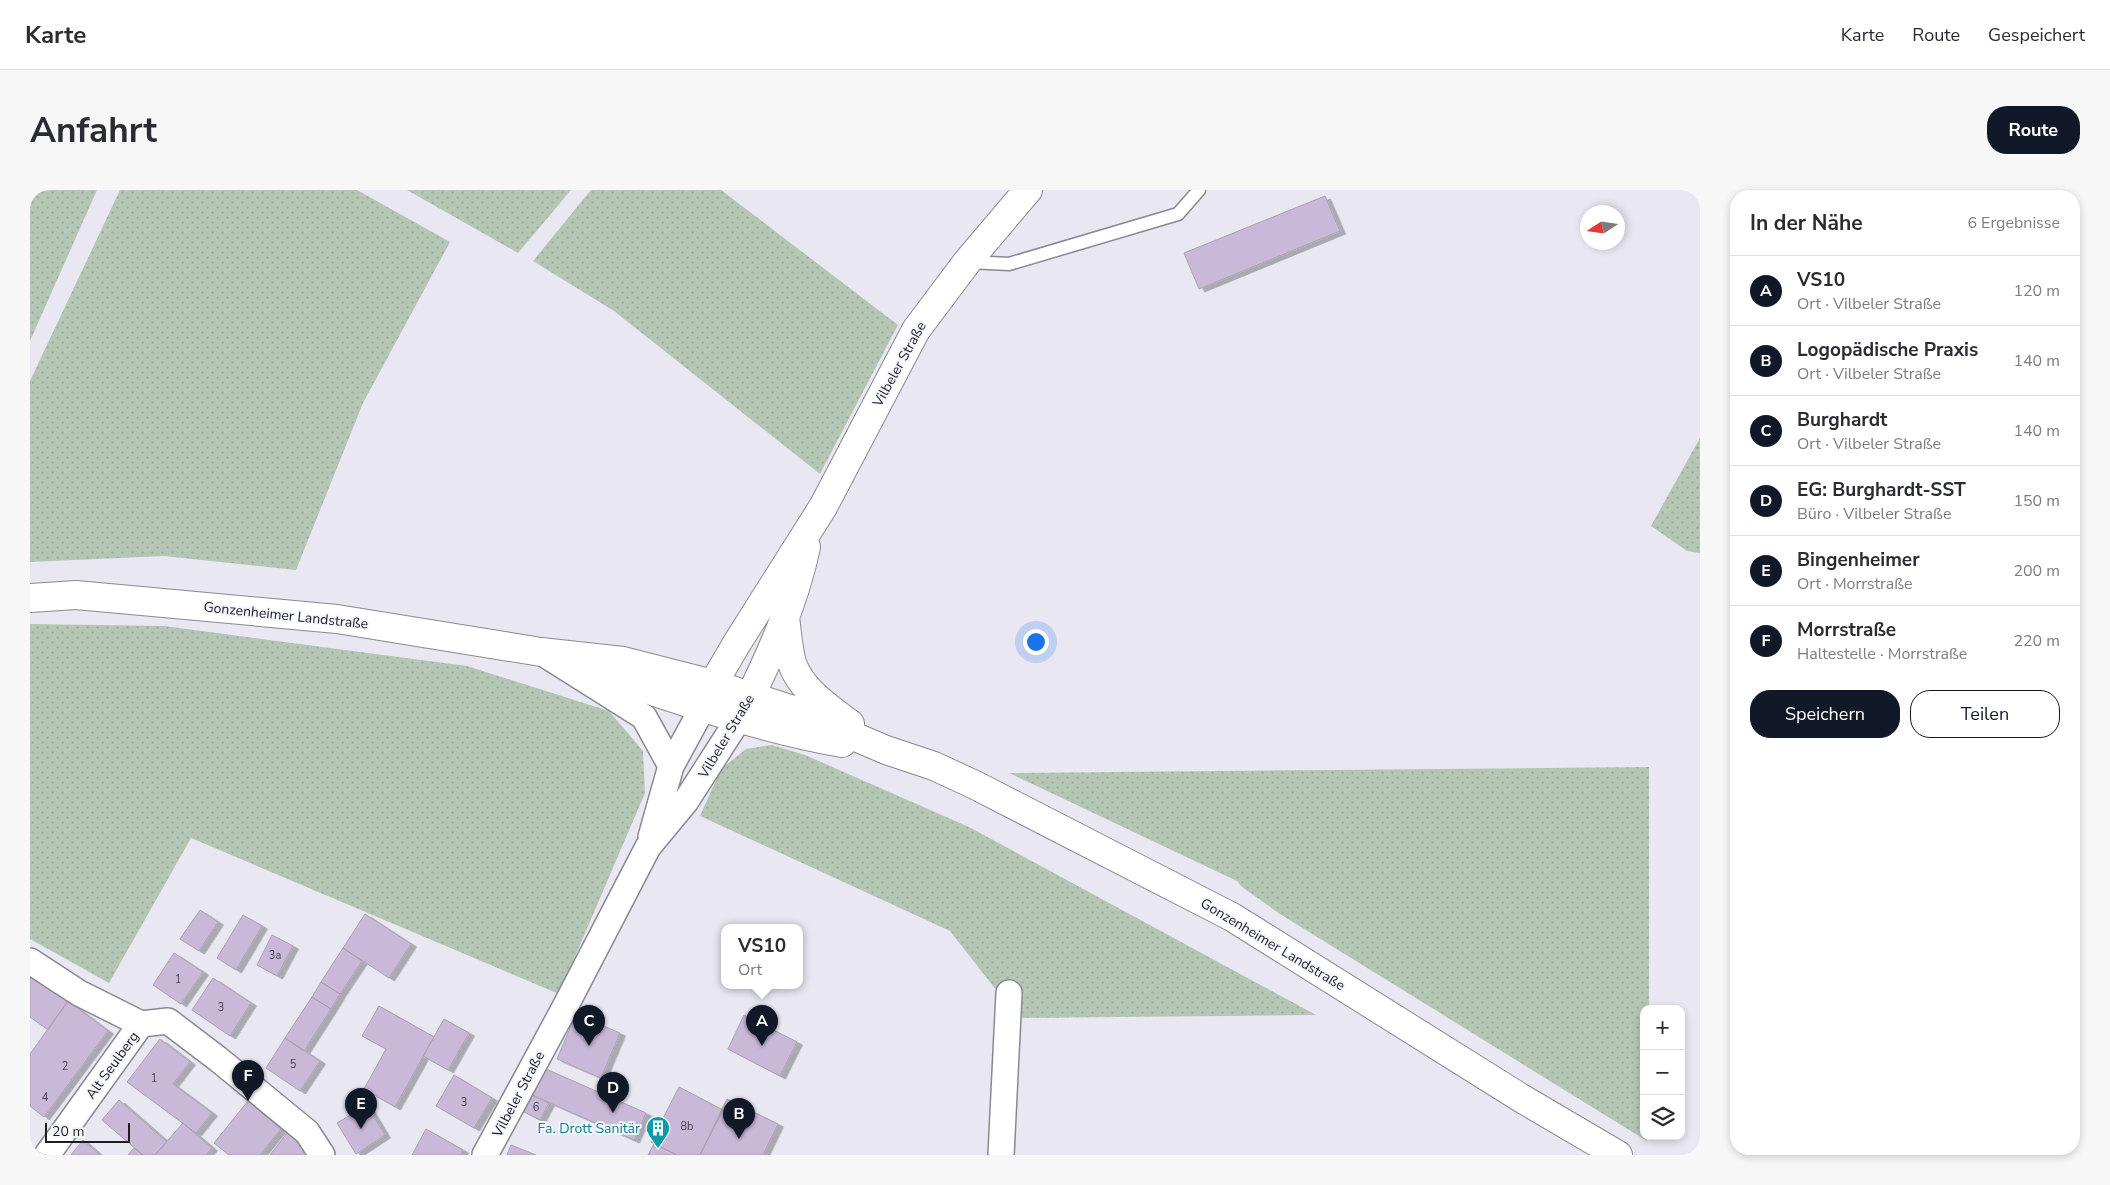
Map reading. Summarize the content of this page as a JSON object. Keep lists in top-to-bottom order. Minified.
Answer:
{"streets":{"street":["Vilbeler Straße","Gonzenheimer Landstraße","Alt Seulberg"]},"crossings":[["Vilbeler Straße","Gonzenheimer Landstraße"]],"places":{"building":["Fa. Drott Sanitär"]},"house_numbers":["3a","1","3","5","2","1","4","3","6","8b"],"scale_bar":"20 m","north":"left","page":{"header":"Karte","nav":["Karte","Route","Gespeichert"],"buttons":["Route",["Speichern","Teilen"]],"title":"Anfahrt","heading":["In der Nähe","6 Ergebnisse"],"list":[{"mark":"A","name":"VS10","note":"Ort · Vilbeler Straße","value":"120 m"},{"mark":"B","name":"Logopädische Praxis","note":"Ort · Vilbeler Straße","value":"140 m"},{"mark":"C","name":"Burghardt","note":"Ort · Vilbeler Straße","value":"140 m"},{"mark":"D","name":"EG: Burghardt-SST","note":"Büro · Vilbeler Straße","value":"150 m"},{"mark":"E","name":"Bingenheimer","note":"Ort · Morrstraße","value":"200 m"},{"mark":"F","name":"Morrstraße","note":"Haltestelle · Morrstraße","value":"220 m"}],"popup":["VS10","Ort"],"map_buttons":["+","−"],"pins":["A","C","F","D","E","B"],"scale":"20 m"}}
